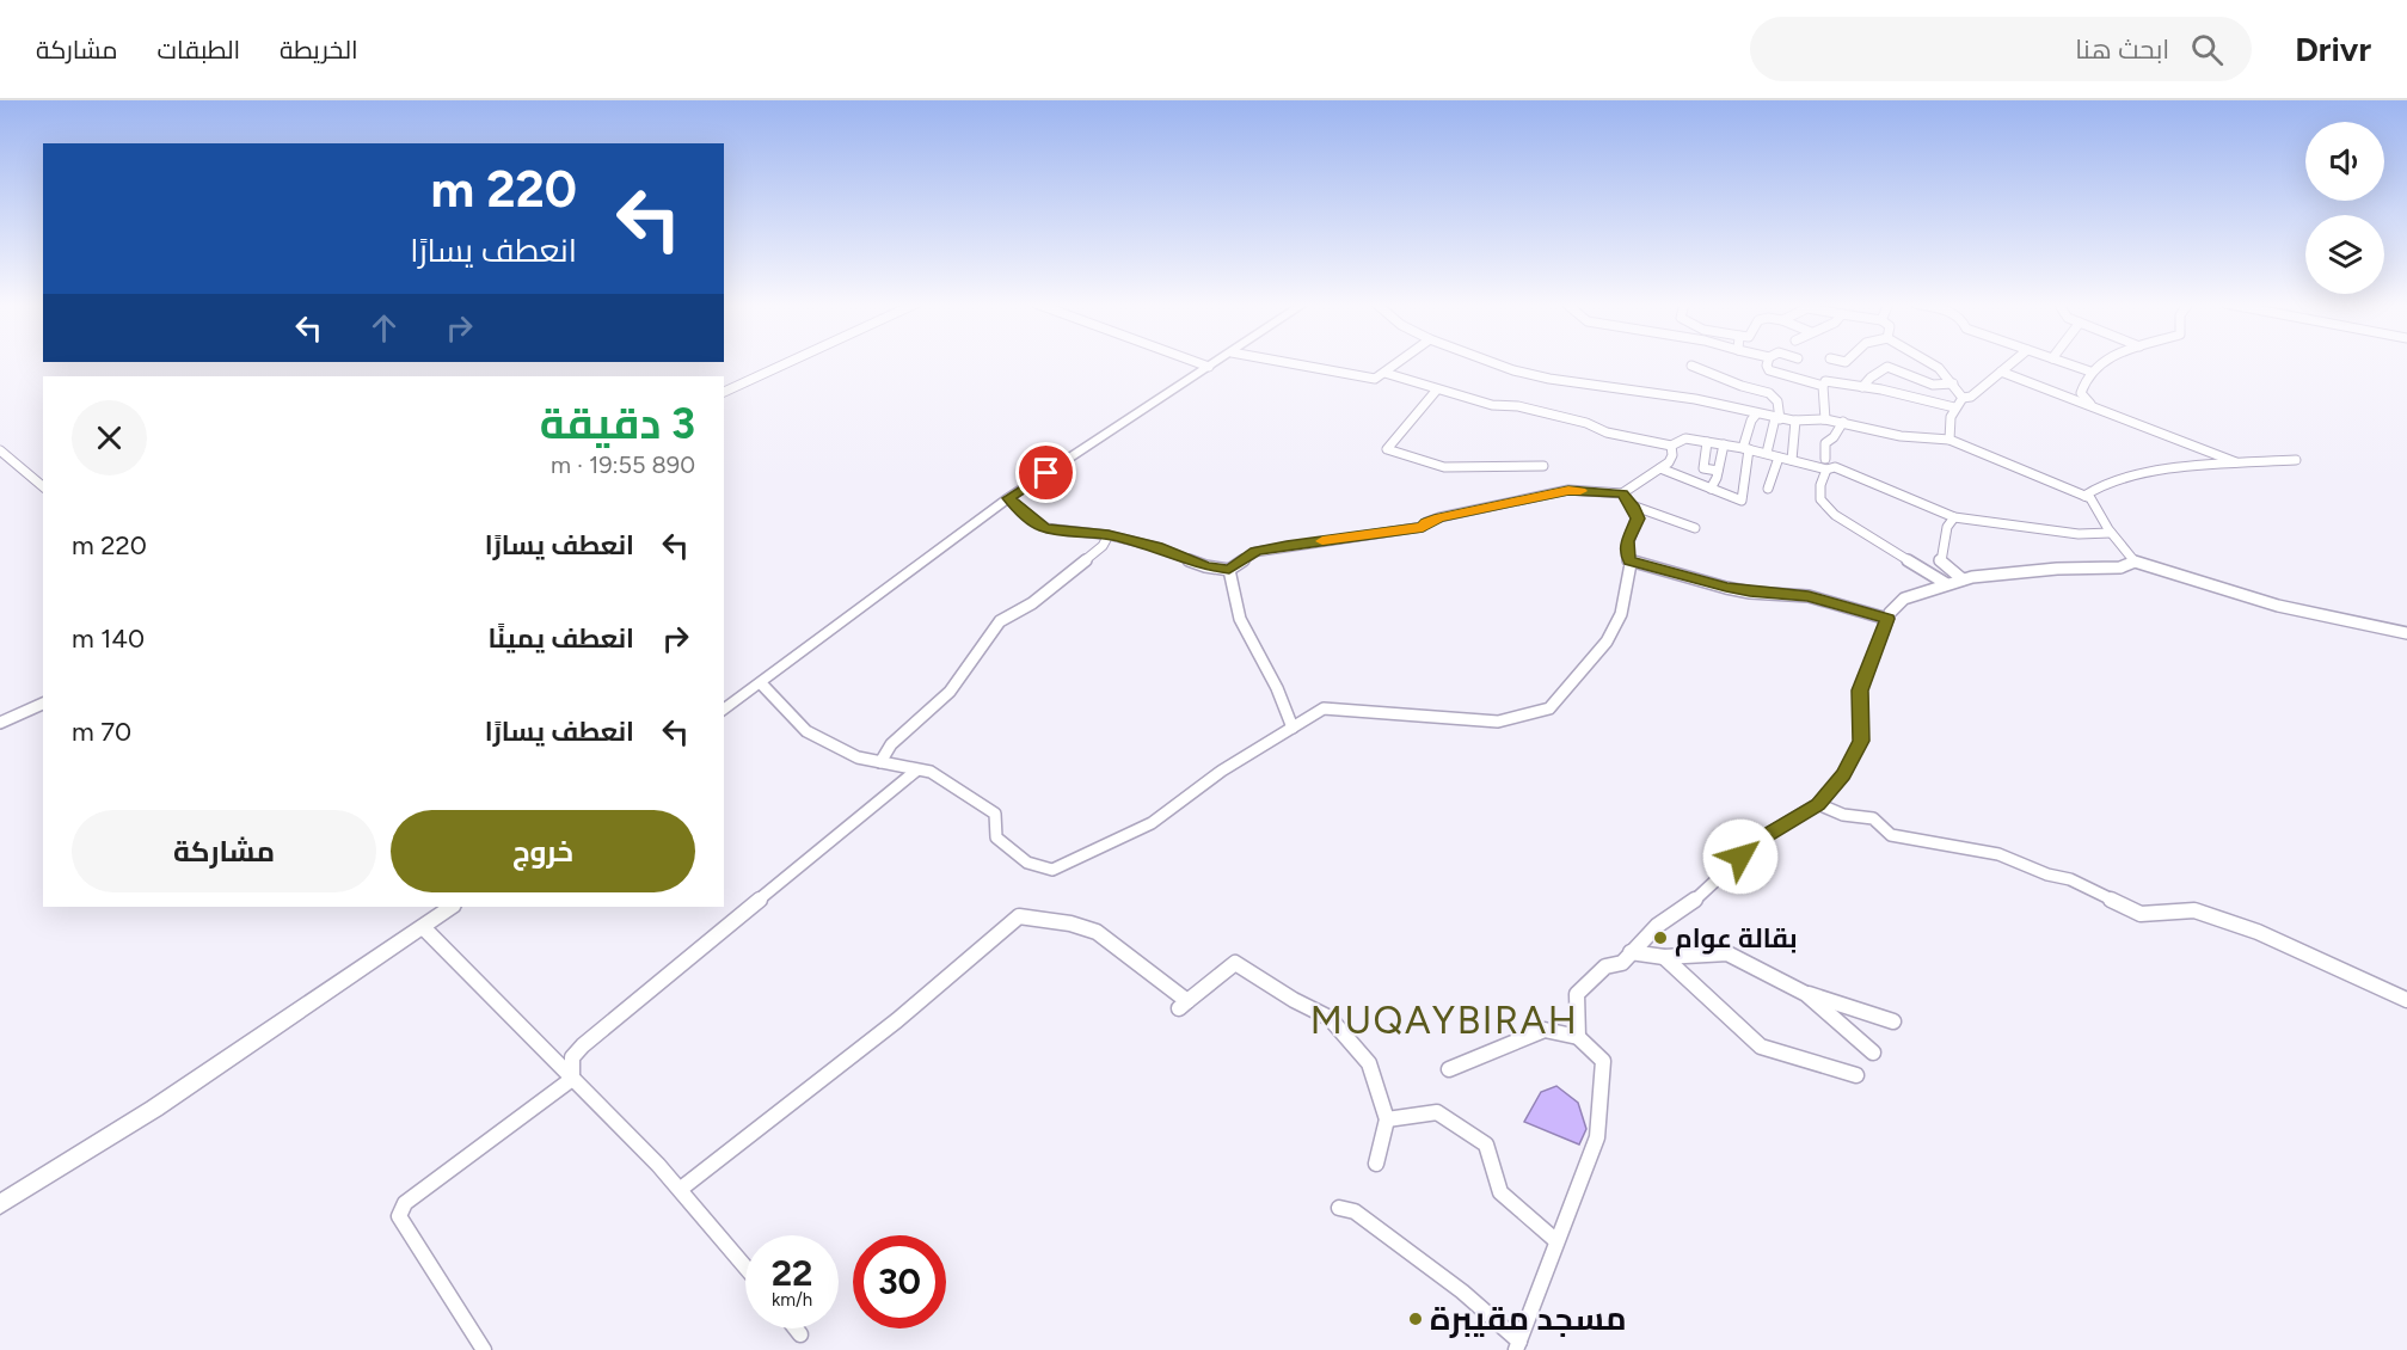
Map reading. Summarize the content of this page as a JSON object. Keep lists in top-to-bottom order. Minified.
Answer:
{"districts":["MUQAYBIRAH"],"places":["بقالة عوام","مسجد مقيبرة"],"page":{"header":"Drivr","search":"ابحث هنا","nav":["الخريطة","الطبقات","مشاركة"],"turn":["220 m","انعطف يسارًا"],"heading":["3 دقيقة","890 m · 19:55"],"list":[{"name":"انعطف يسارًا","value":"220 m"},{"name":"انعطف يمينًا","value":"140 m"},{"name":"انعطف يسارًا","value":"70 m"}],"buttons":["خروج","مشاركة"],"speed":"22 km/h","limit":"30"}}
